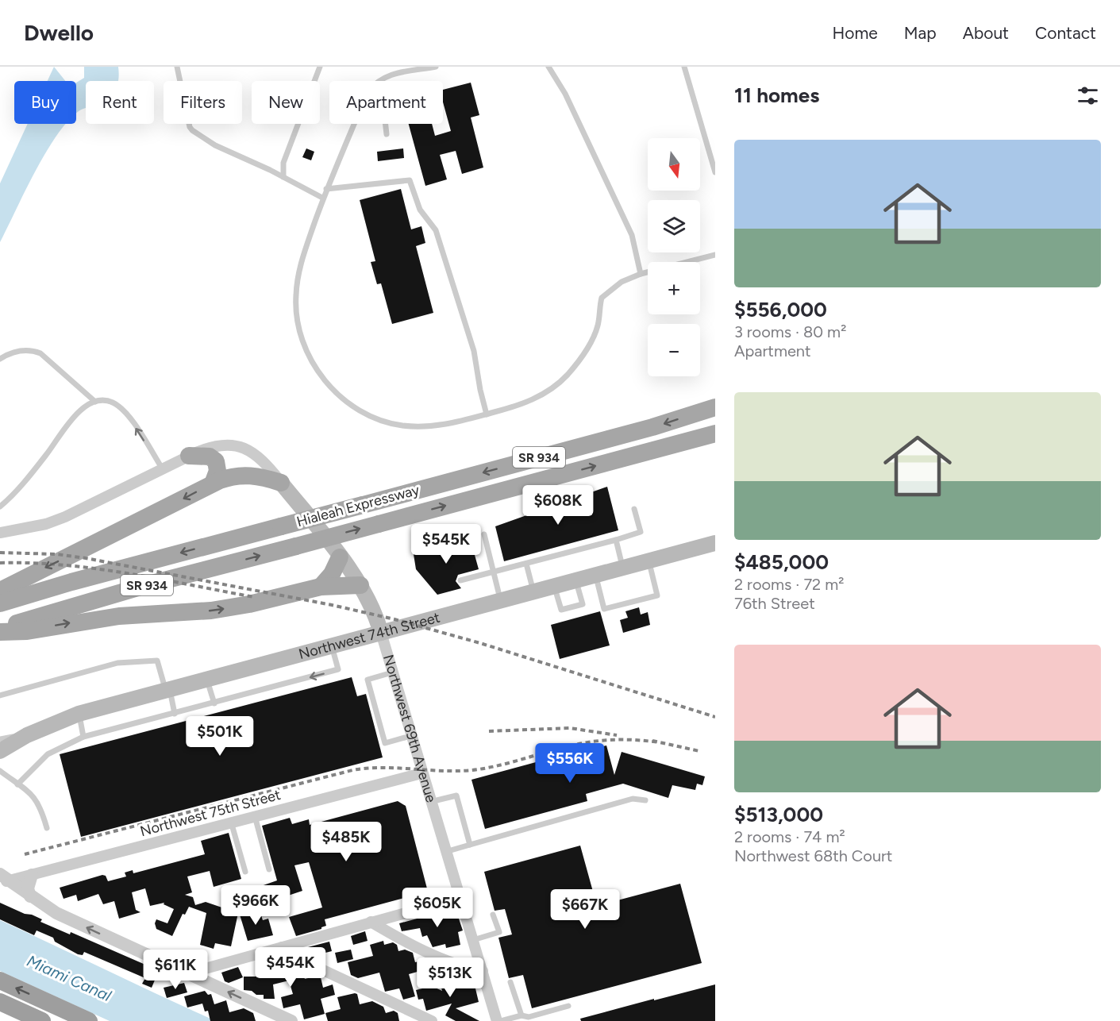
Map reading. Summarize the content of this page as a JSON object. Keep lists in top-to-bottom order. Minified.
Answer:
{"streets":{"main road":["SR 934","Hialeah Expressway","Northwest 74th Street","Northwest 69th Avenue"],"street":["Northwest 75th Street"]},"crossings":[["Northwest 74th Street","Northwest 69th Avenue"],["Northwest 69th Avenue","Northwest 75th Street"]],"water":["Miami Canal"],"north":"bottom","page":{"header":"Dwello","nav":["Home","Map","About","Contact"],"heading":"11 homes","chip":["Buy","Rent","Filters","New","Apartment"],"list":[{"name":"$556,000","note":"3 rooms · 80 m² · Apartment"},{"name":"$485,000","note":"2 rooms · 72 m² · 76th Street"},{"name":"$513,000","note":"2 rooms · 74 m² · Northwest 68th Court"}],"map_buttons":["+","−"],"price":["$608K","$545K","$501K","$556K","$485K","$966K","$605K","$667K","$454K","$611K","$513K"]}}
